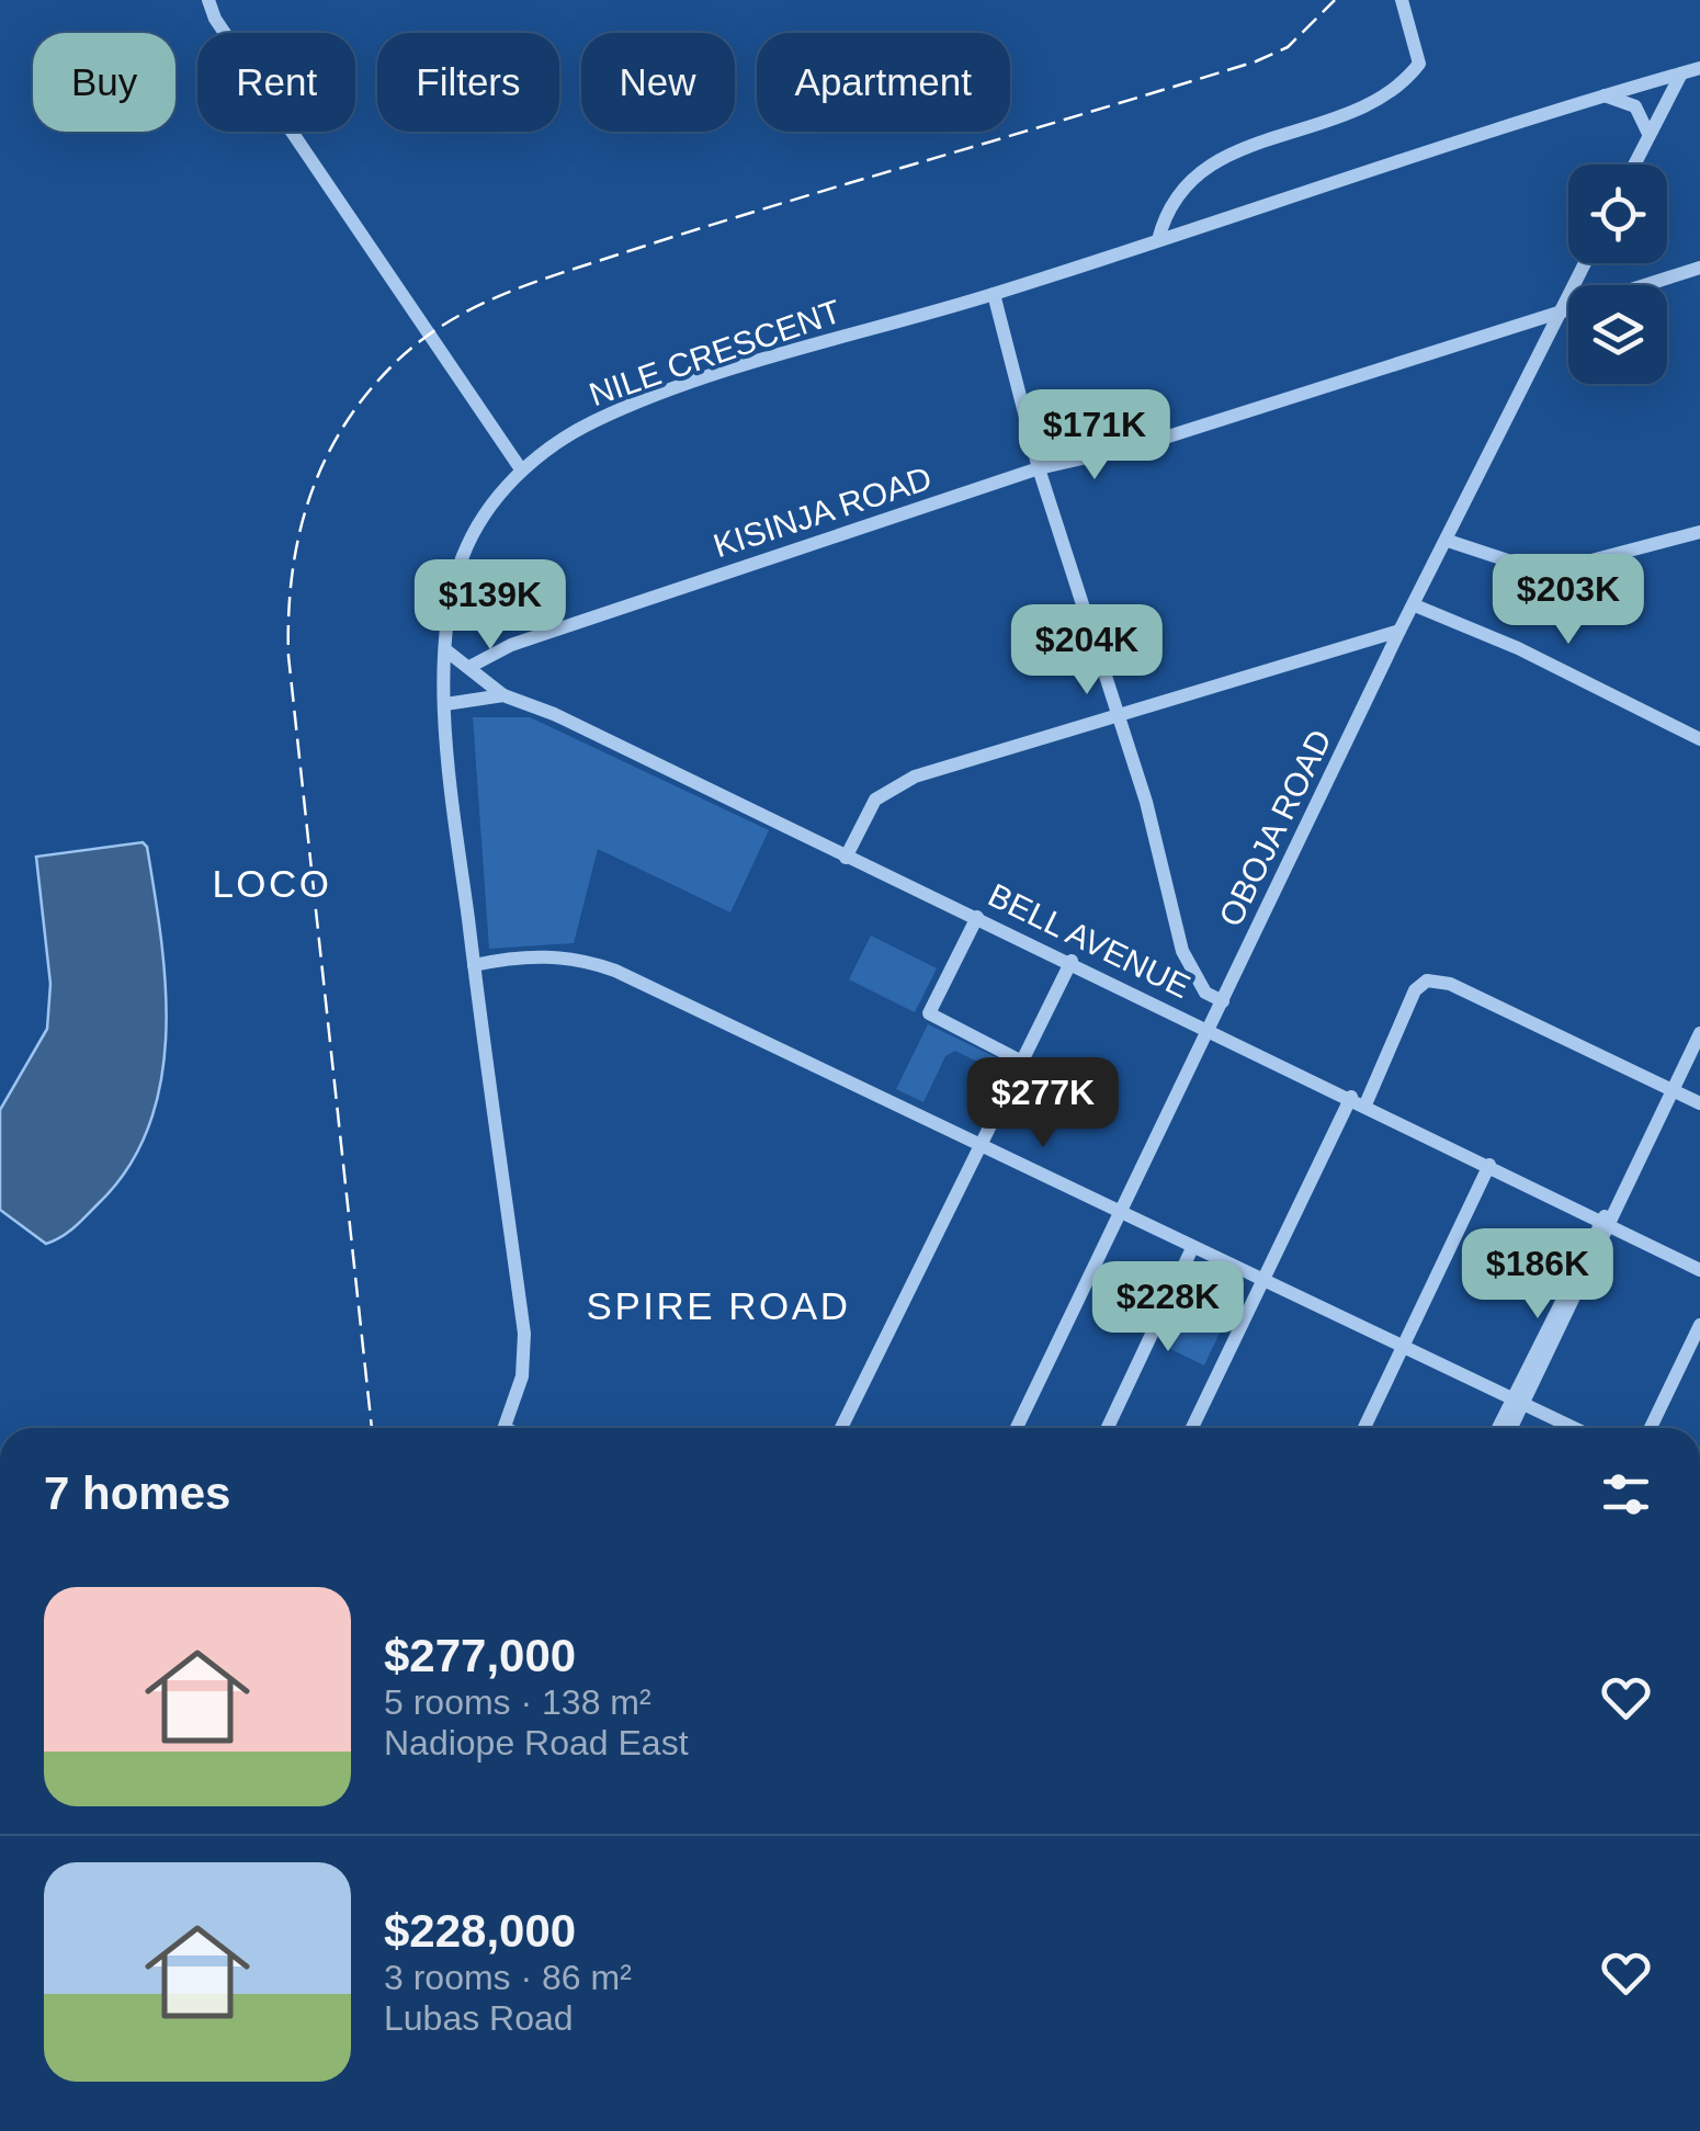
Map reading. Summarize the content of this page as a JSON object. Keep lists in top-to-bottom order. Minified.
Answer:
{"streets":{"street":["NILE CRESCENT","KISINJA ROAD","OBOJA ROAD","BELL AVENUE"]},"crossings":[["NILE CRESCENT","BELL AVENUE"],["KISINJA ROAD","OBOJA ROAD"],["OBOJA ROAD","BELL AVENUE"]],"districts":["LOCO","SPIRE ROAD"],"page":{"chip":["Buy","Rent","Filters","New","Apartment"],"price":["$171K","$203K","$139K","$204K","$277K","$186K","$228K"],"heading":"7 homes","list":[{"name":"$277,000","note":"5 rooms · 138 m² · Nadiope Road East"},{"name":"$228,000","note":"3 rooms · 86 m² · Lubas Road"}]}}
